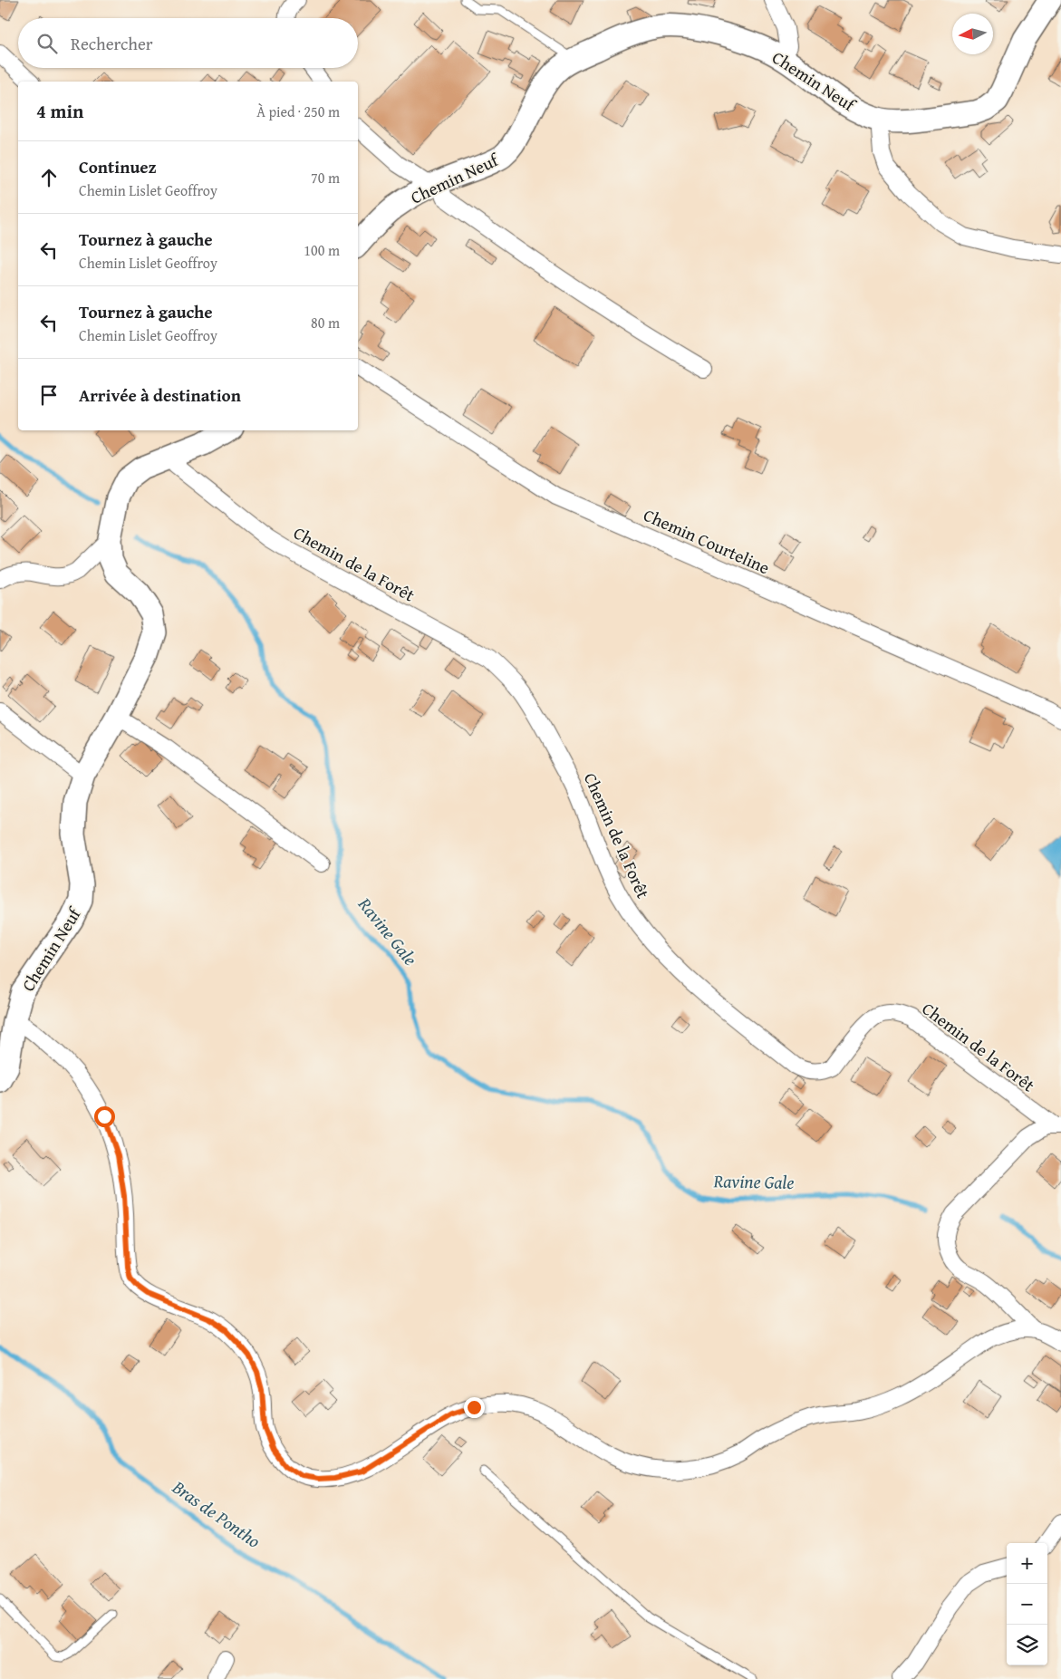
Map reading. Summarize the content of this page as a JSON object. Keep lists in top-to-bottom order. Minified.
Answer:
{"streets":{"main road":["Chemin Neuf"],"street":["Chemin Courteline","Chemin de la Forêt"]},"crossings":[["Chemin Neuf","Chemin de la Forêt"]],"water":["Ravine Gale","Bras de Pontho"],"north":"left","page":{"search":"Rechercher","heading":["4 min","À pied · 250 m"],"list":[["Continuez","Chemin Lislet Geoffroy","70 m"],["Tournez à gauche","Chemin Lislet Geoffroy","100 m"],["Tournez à gauche","Chemin Lislet Geoffroy","80 m"],"Arrivée à destination"],"map_buttons":["+","−"]}}
